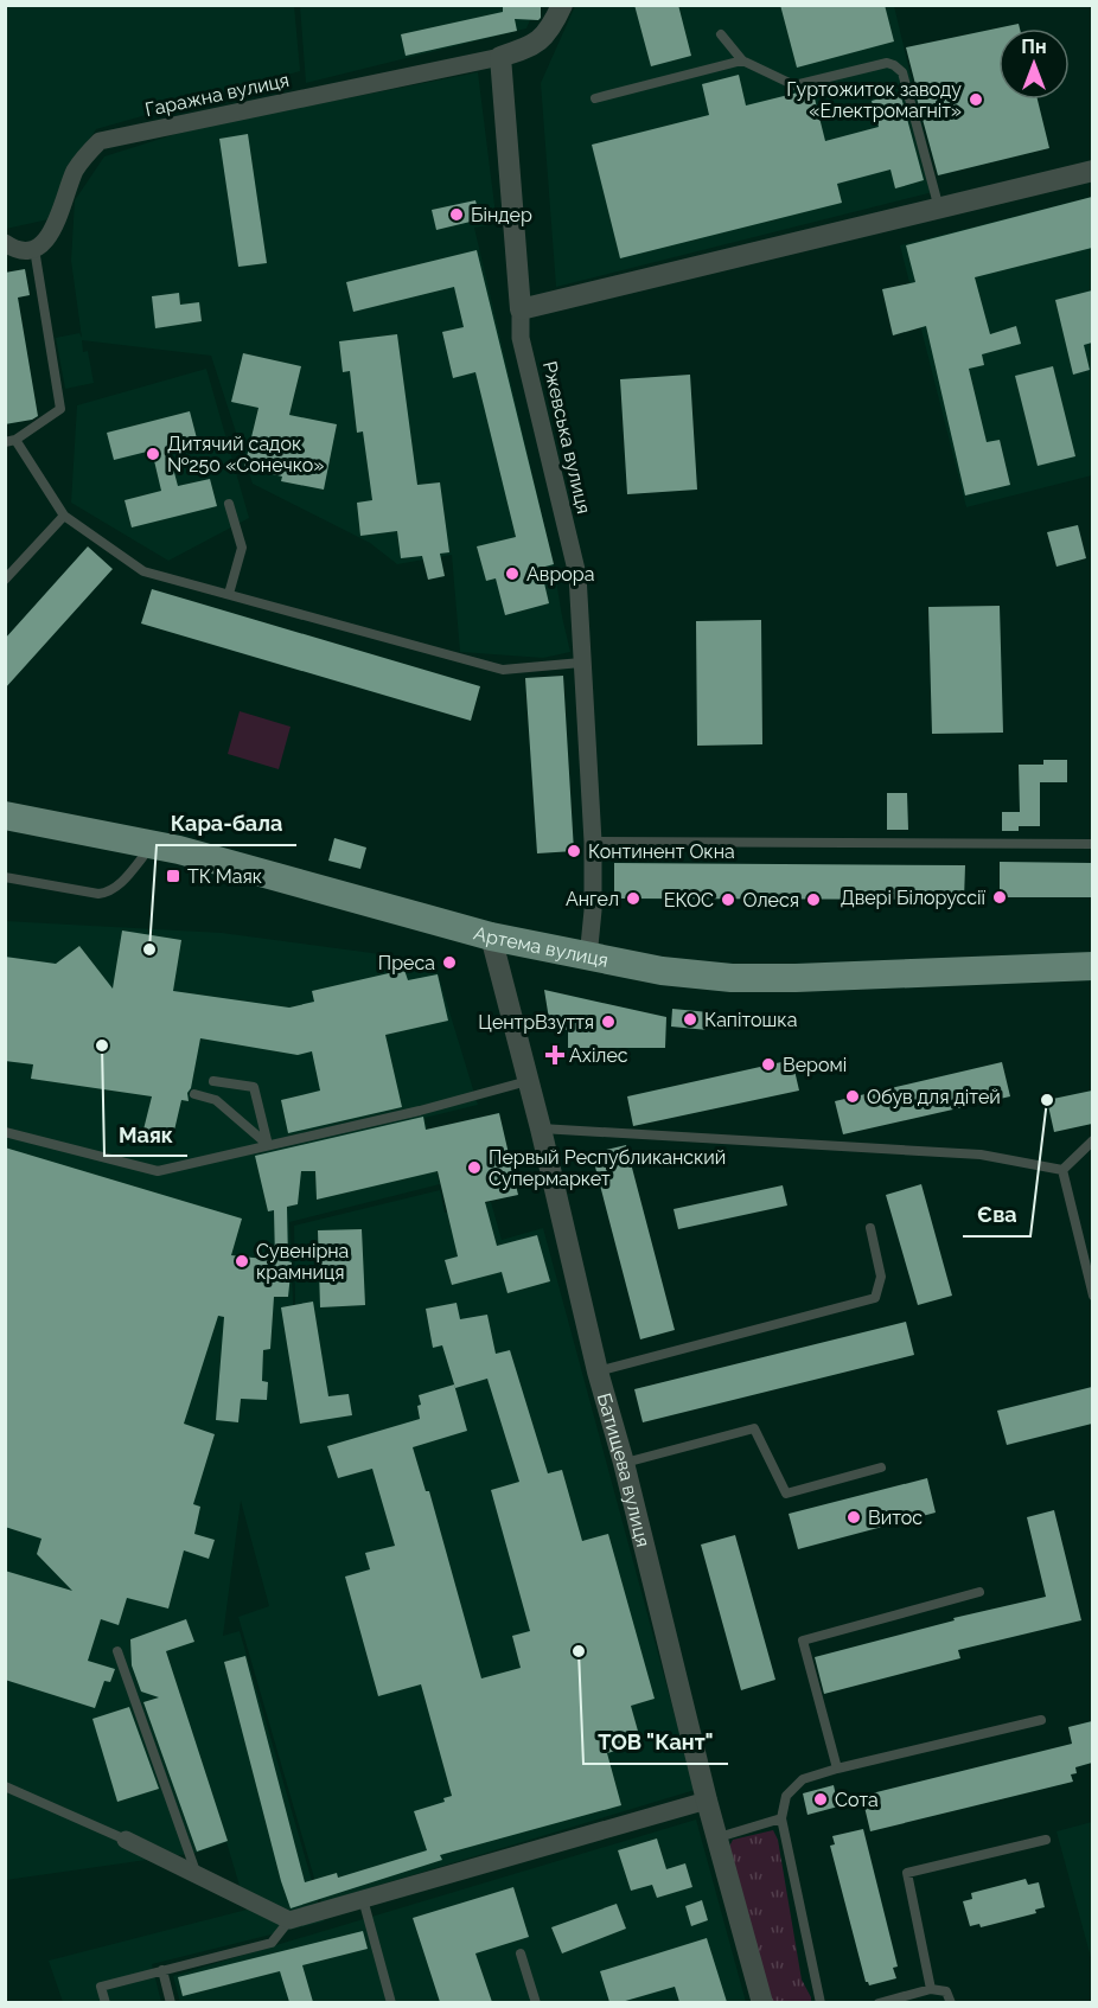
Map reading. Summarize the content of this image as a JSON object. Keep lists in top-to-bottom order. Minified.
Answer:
{"streets":{"main road":["Артема вулиця"],"street":["Гаражна вулиця","Ржевська вулиця","Батищева вулиця"]},"crossings":[["Ржевська вулиця","Артема вулиця"],["Артема вулиця","Батищева вулиця"]],"places":{"other":["Гуртожиток заводу «Електромагніт»","Біндер","Дитячий садок №250 «Сонечко»","Аврора","Континент Окна","Двері Білоруссії","Ангел","ЕКОС","Олеся","Кара-бала","Преса","Капітошка","ЦентрВзуття","Маяк","Веромі","Обув для дітей","Єва","Первый Республиканский Супермаркет","Сувенірна крамниця","Витос","ТОВ \"Кант\"","Сота"],"transit":["ТК Маяк"],"health":["Ахілес"]},"north":"top"}
